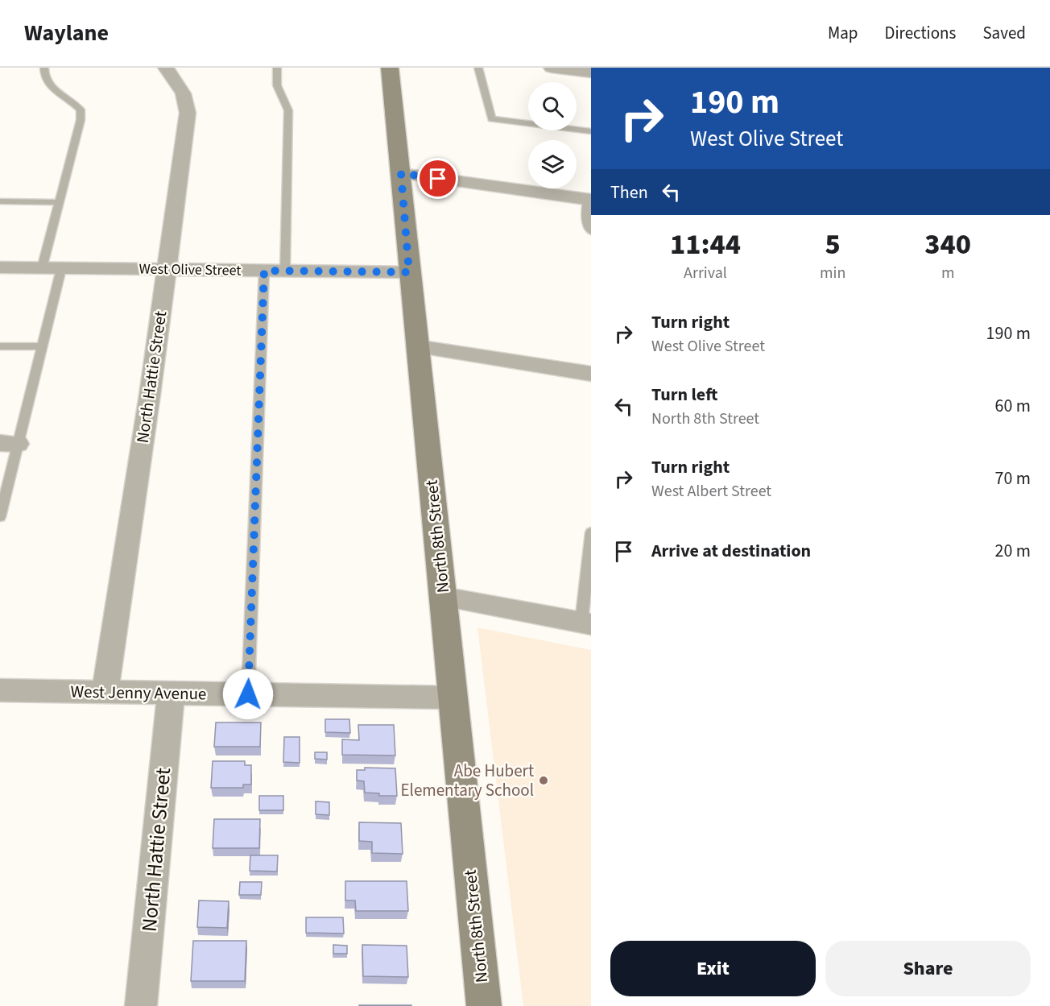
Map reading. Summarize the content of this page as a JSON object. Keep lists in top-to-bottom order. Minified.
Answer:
{"streets":{"street":["West Olive Street","North Hattie Street","North 8th Street","West Jenny Avenue"]},"crossings":[["West Olive Street","North Hattie Street"],["West Olive Street","North 8th Street"],["North Hattie Street","West Jenny Avenue"],["North 8th Street","West Jenny Avenue"]],"places":["Abe Hubert Elementary School"],"page":{"header":"Waylane","nav":["Map","Directions","Saved"],"turn":["190 m","West Olive Street"],"then":"Then","eta":["11:44","Arrival","5","min","340","m"],"list":[{"name":"Turn right","note":"West Olive Street","value":"190 m"},{"name":"Turn left","note":"North 8th Street","value":"60 m"},{"name":"Turn right","note":"West Albert Street","value":"70 m"},{"name":"Arrive at destination","value":"20 m"}],"buttons":["Exit","Share"]}}
